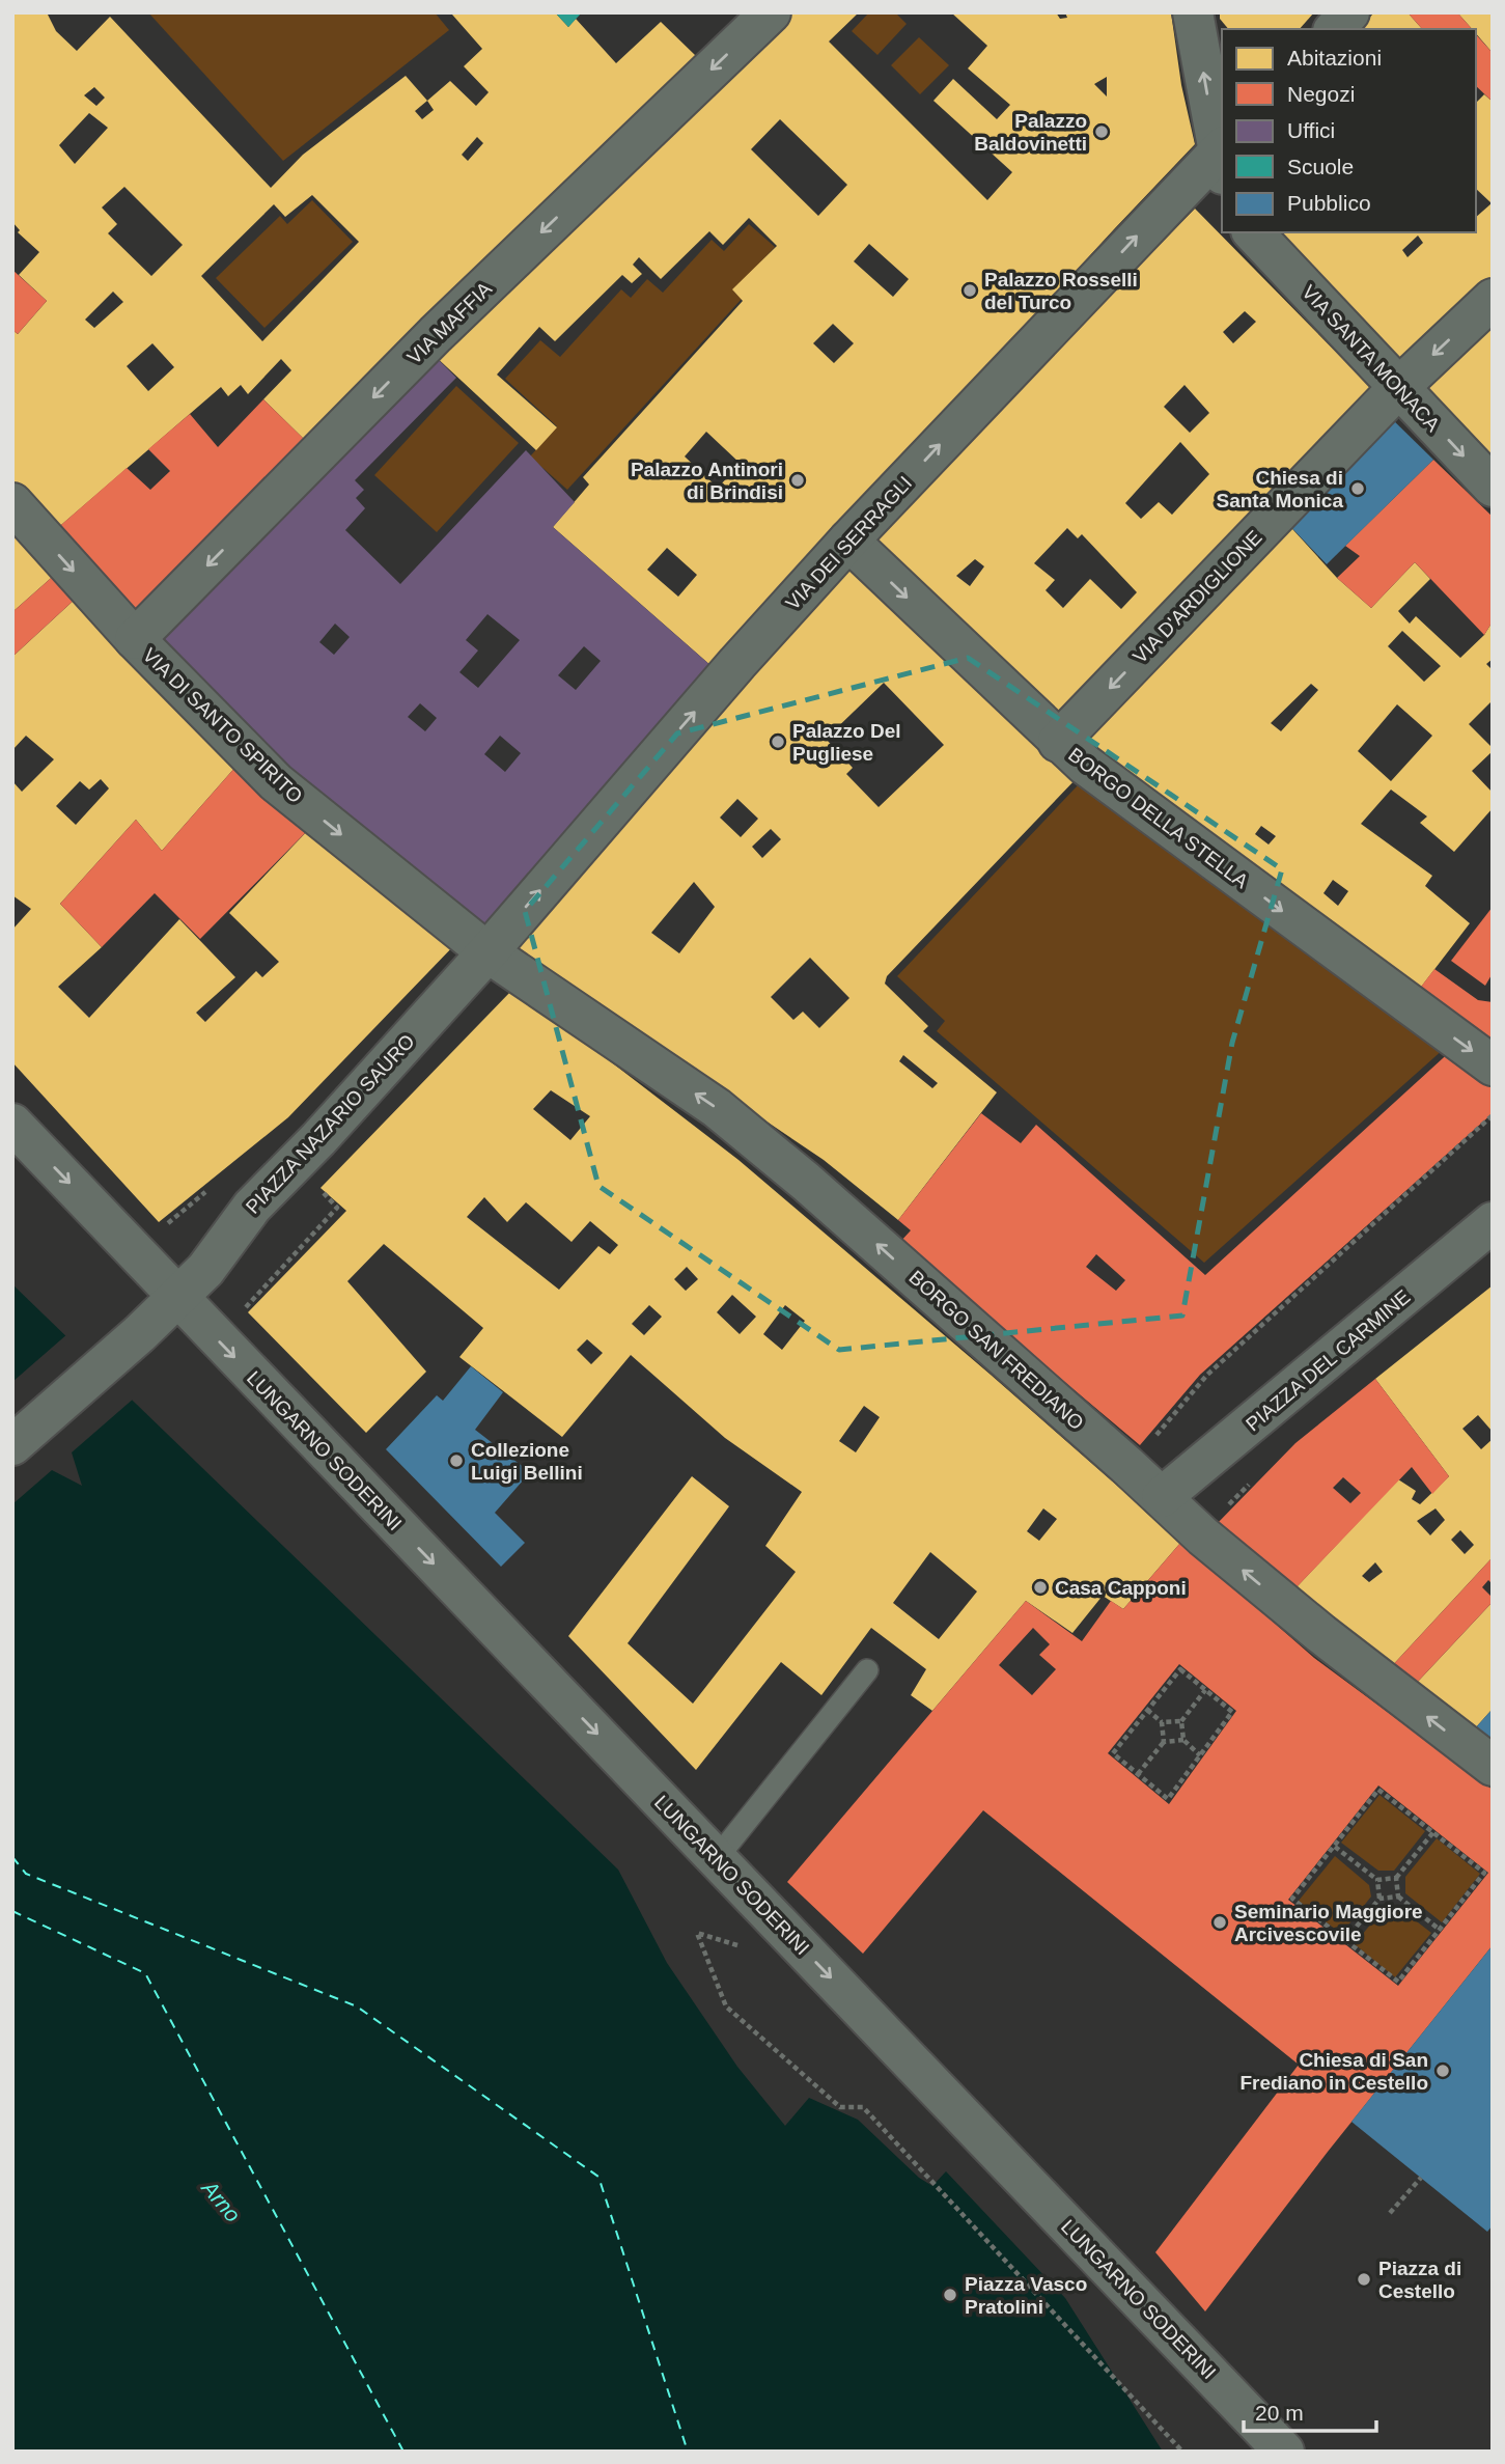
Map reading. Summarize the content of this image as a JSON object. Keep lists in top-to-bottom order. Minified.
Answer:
{"streets":{"street":["VIA MAFFIA","VIA SANTA MONACA","VIA DEI SERRAGLI","VIA D'ARDIGLIONE","VIA DI SANTO SPIRITO","BORGO DELLA STELLA","PIAZZA NAZARIO SAURO","BORGO SAN FREDIANO","PIAZZA DEL CARMINE","LUNGARNO SODERINI"]},"crossings":[["VIA MAFFIA","VIA DI SANTO SPIRITO"],["VIA SANTA MONACA","VIA D'ARDIGLIONE"],["VIA DEI SERRAGLI","VIA DI SANTO SPIRITO"],["VIA DEI SERRAGLI","BORGO DELLA STELLA"],["VIA DEI SERRAGLI","PIAZZA NAZARIO SAURO"],["VIA DEI SERRAGLI","BORGO SAN FREDIANO"],["VIA D'ARDIGLIONE","BORGO DELLA STELLA"],["VIA DI SANTO SPIRITO","PIAZZA NAZARIO SAURO"],["VIA DI SANTO SPIRITO","BORGO SAN FREDIANO"],["PIAZZA NAZARIO SAURO","BORGO SAN FREDIANO"],["PIAZZA NAZARIO SAURO","LUNGARNO SODERINI"],["BORGO SAN FREDIANO","PIAZZA DEL CARMINE"]],"one_way":["VIA MAFFIA","VIA SANTA MONACA","VIA DEI SERRAGLI","VIA D'ARDIGLIONE","VIA DI SANTO SPIRITO","BORGO DELLA STELLA","BORGO SAN FREDIANO","LUNGARNO SODERINI"],"water":["Arno"],"places":["Palazzo Baldovinetti","Palazzo Rosselli del Turco","Palazzo Antinori di Brindisi","Chiesa di Santa Monica","Palazzo Del Pugliese","Collezione Luigi Bellini","Casa Capponi","Seminario Maggiore Arcivescovile","Chiesa di San Frediano in Cestello","Piazza di Cestello","Piazza Vasco Pratolini"],"legend":["Abitazioni","Negozi","Uffici","Scuole","Pubblico"],"scale_bar":"20 m"}
